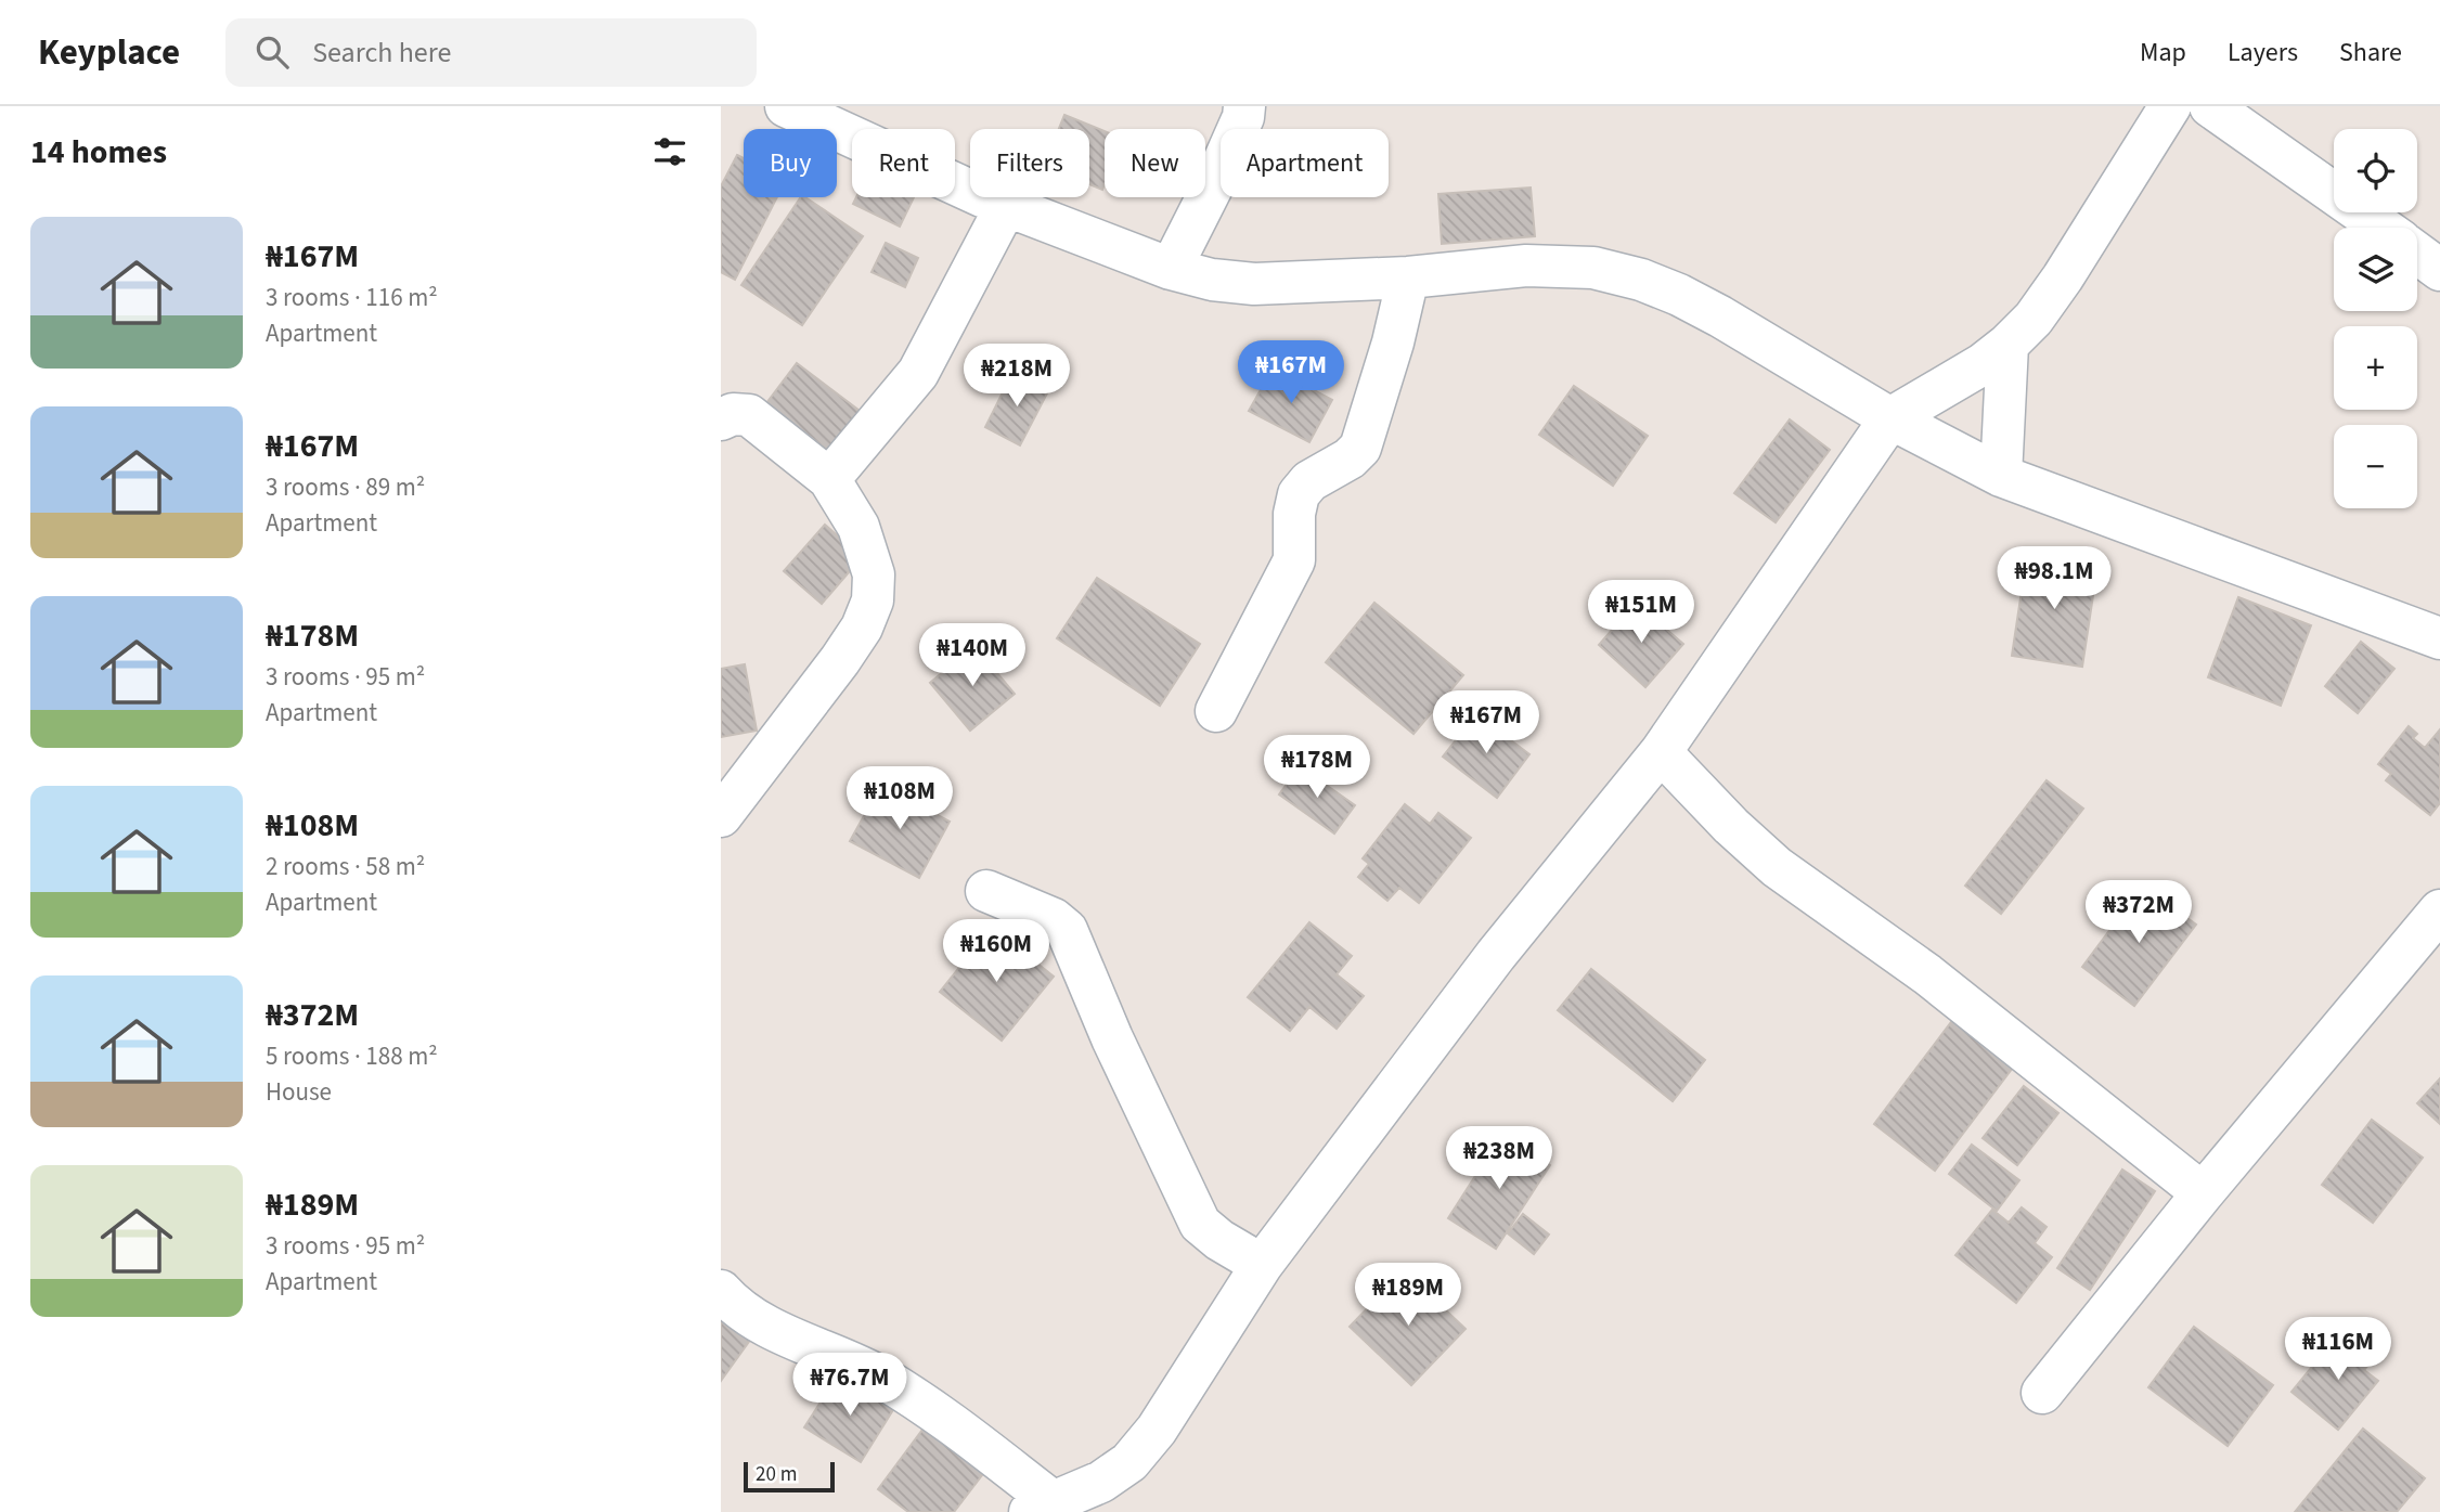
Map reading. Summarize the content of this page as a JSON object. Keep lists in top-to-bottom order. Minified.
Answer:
{"scale_bar":"20 m","page":{"header":"Keyplace","search":"Search here","nav":["Map","Layers","Share"],"heading":"14 homes","map_buttons":["+","−"],"chip":["Buy","Rent","Filters","New","Apartment"],"list":[{"name":"₦167M","note":"3 rooms · 116 m² · Apartment"},{"name":"₦167M","note":"3 rooms · 89 m² · Apartment"},{"name":"₦178M","note":"3 rooms · 95 m² · Apartment"},{"name":"₦108M","note":"2 rooms · 58 m² · Apartment"},{"name":"₦372M","note":"5 rooms · 188 m² · House"},{"name":"₦189M","note":"3 rooms · 95 m² · Apartment"}],"price":["₦167M","₦218M","₦98.1M","₦151M","₦140M","₦167M","₦178M","₦108M","₦372M","₦160M","₦238M","₦189M","₦116M","₦76.7M"],"scale":"20 m"}}
